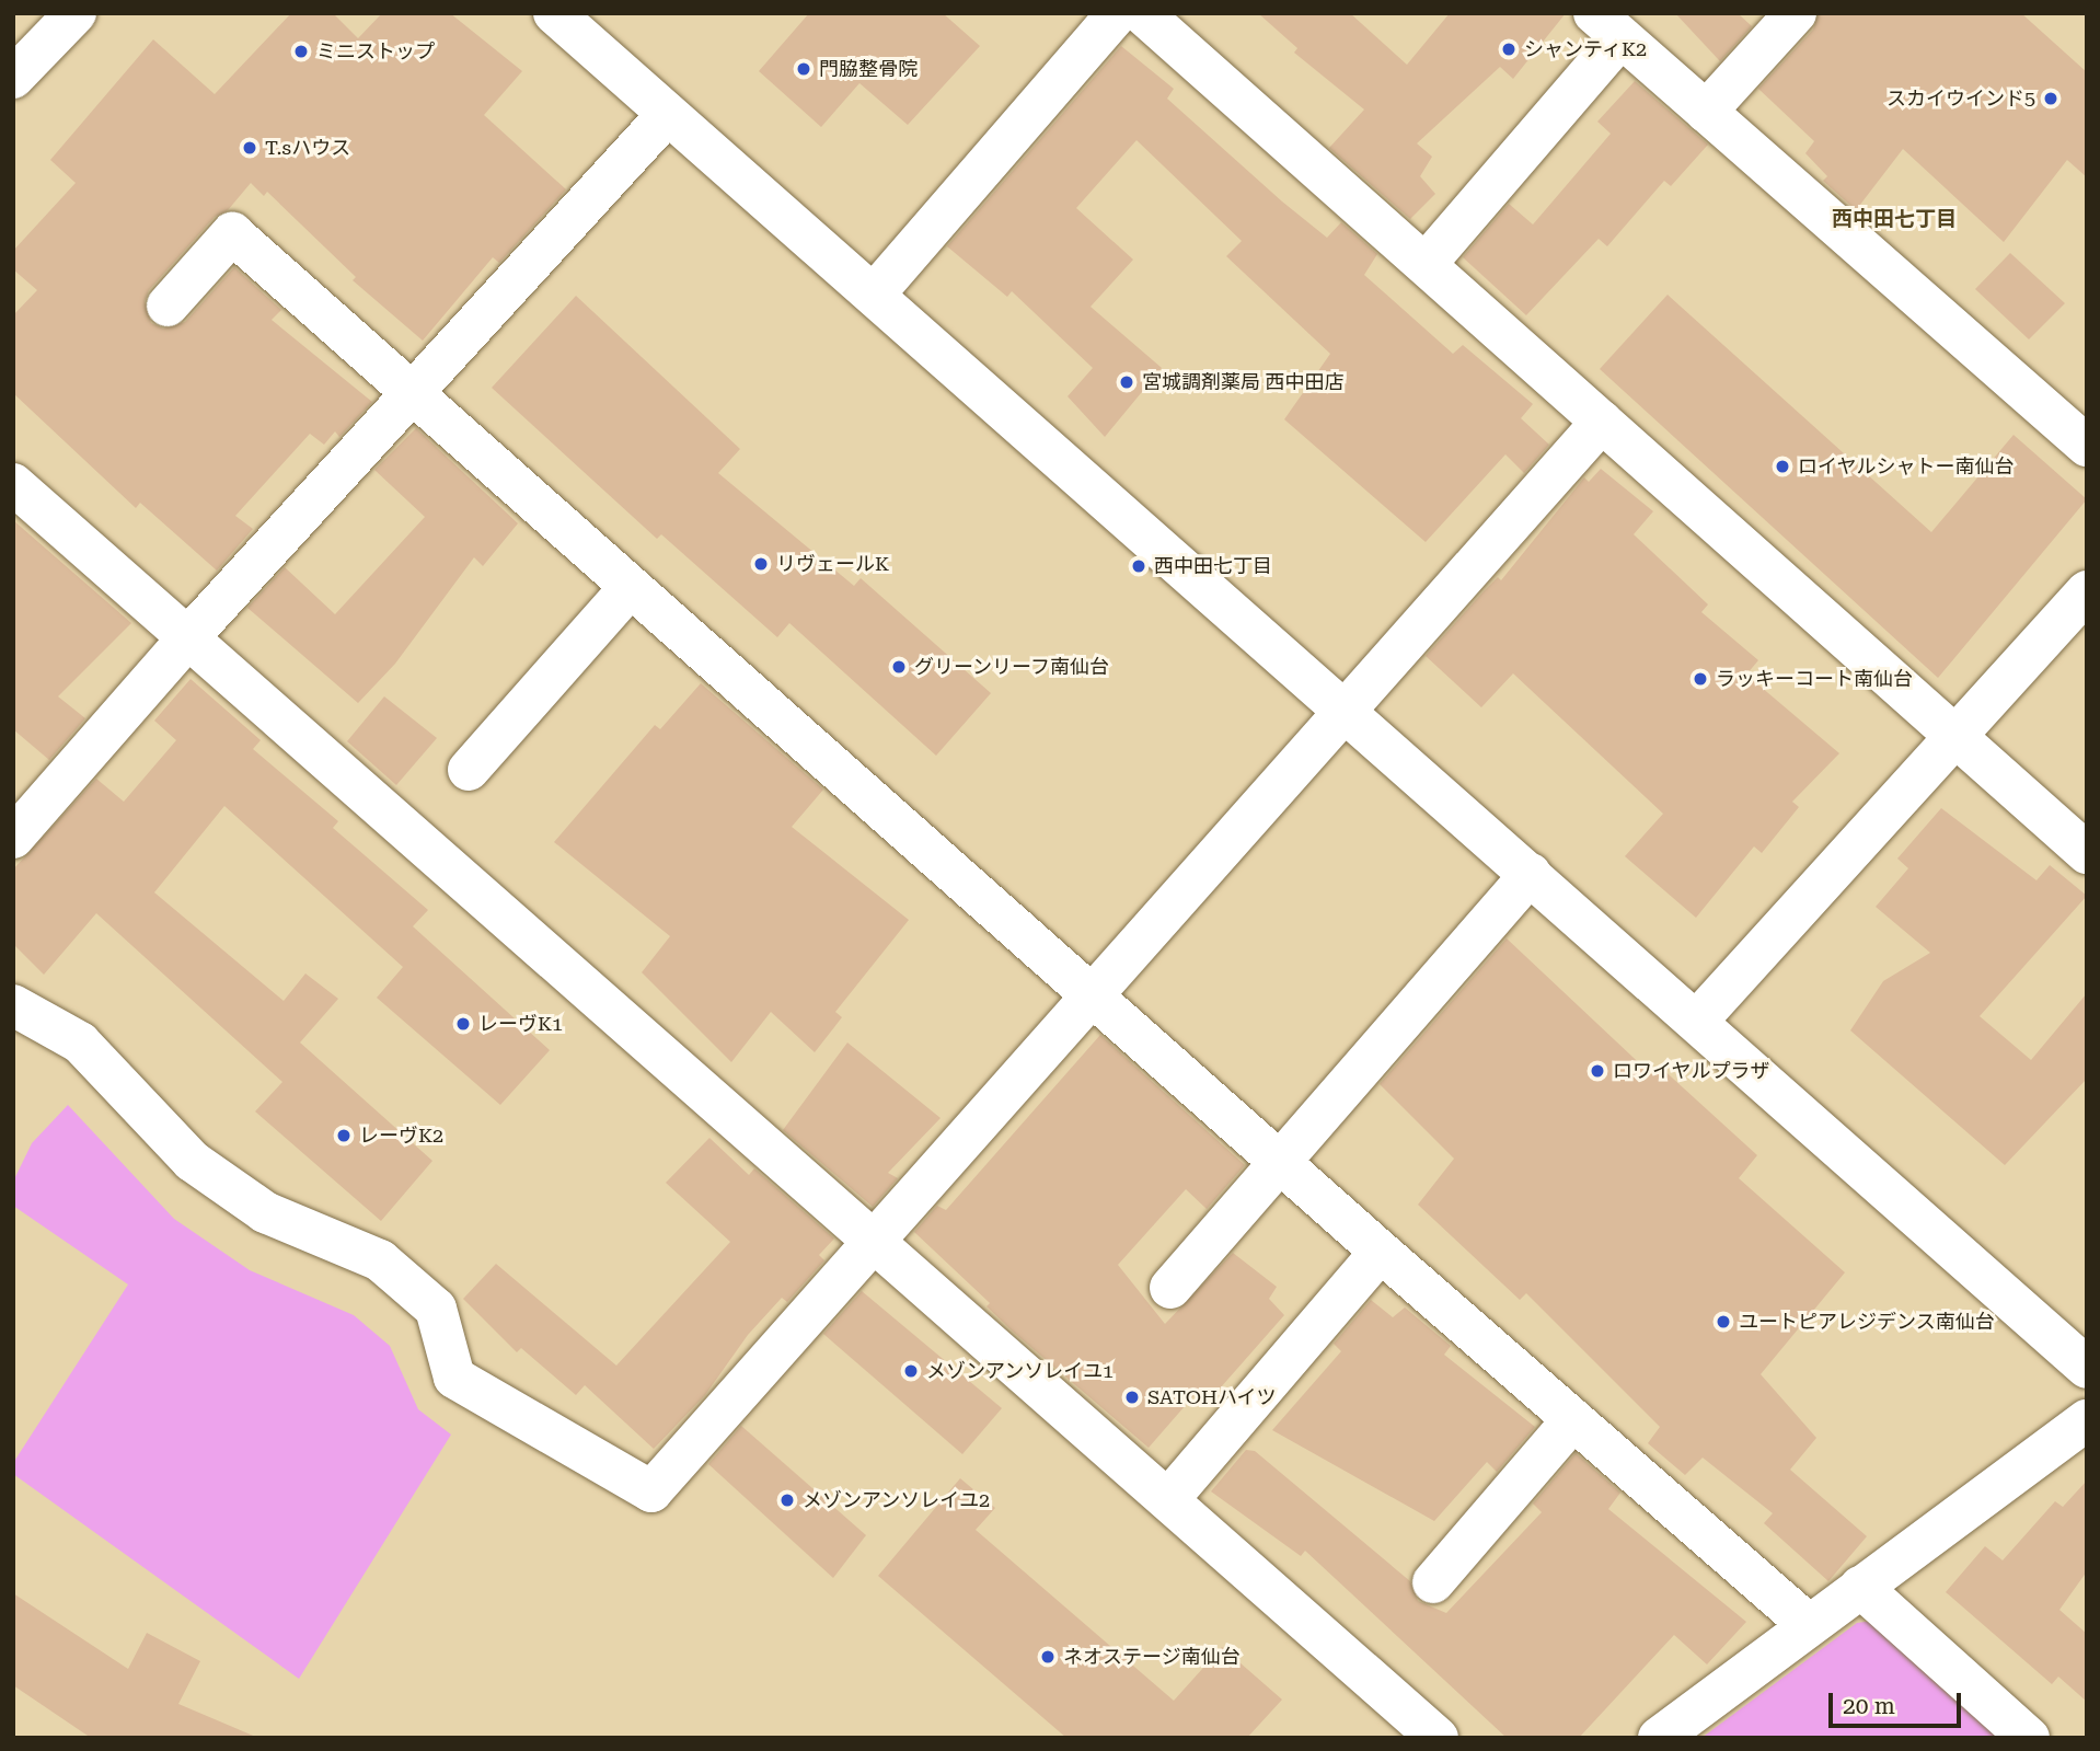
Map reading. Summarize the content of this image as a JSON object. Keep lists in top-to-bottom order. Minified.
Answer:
{"districts":["西中田七丁目"],"places":["シャンティK2","ミニストップ","門脇整骨院","スカイウインド5","T.sハウス","宮城調剤薬局 西中田店","ロイヤルシャトー南仙台","リヴェールK","西中田七丁目","グリーンリーフ南仙台","ラッキーコート南仙台","レーヴK1","ロワイヤルプラザ","レーヴK2","ユートピアレジデンス南仙台","メゾンアンソレイユ1","SATOHハイツ","メゾンアンソレイユ2","ネオステージ南仙台"],"scale_bar":"20 m"}
